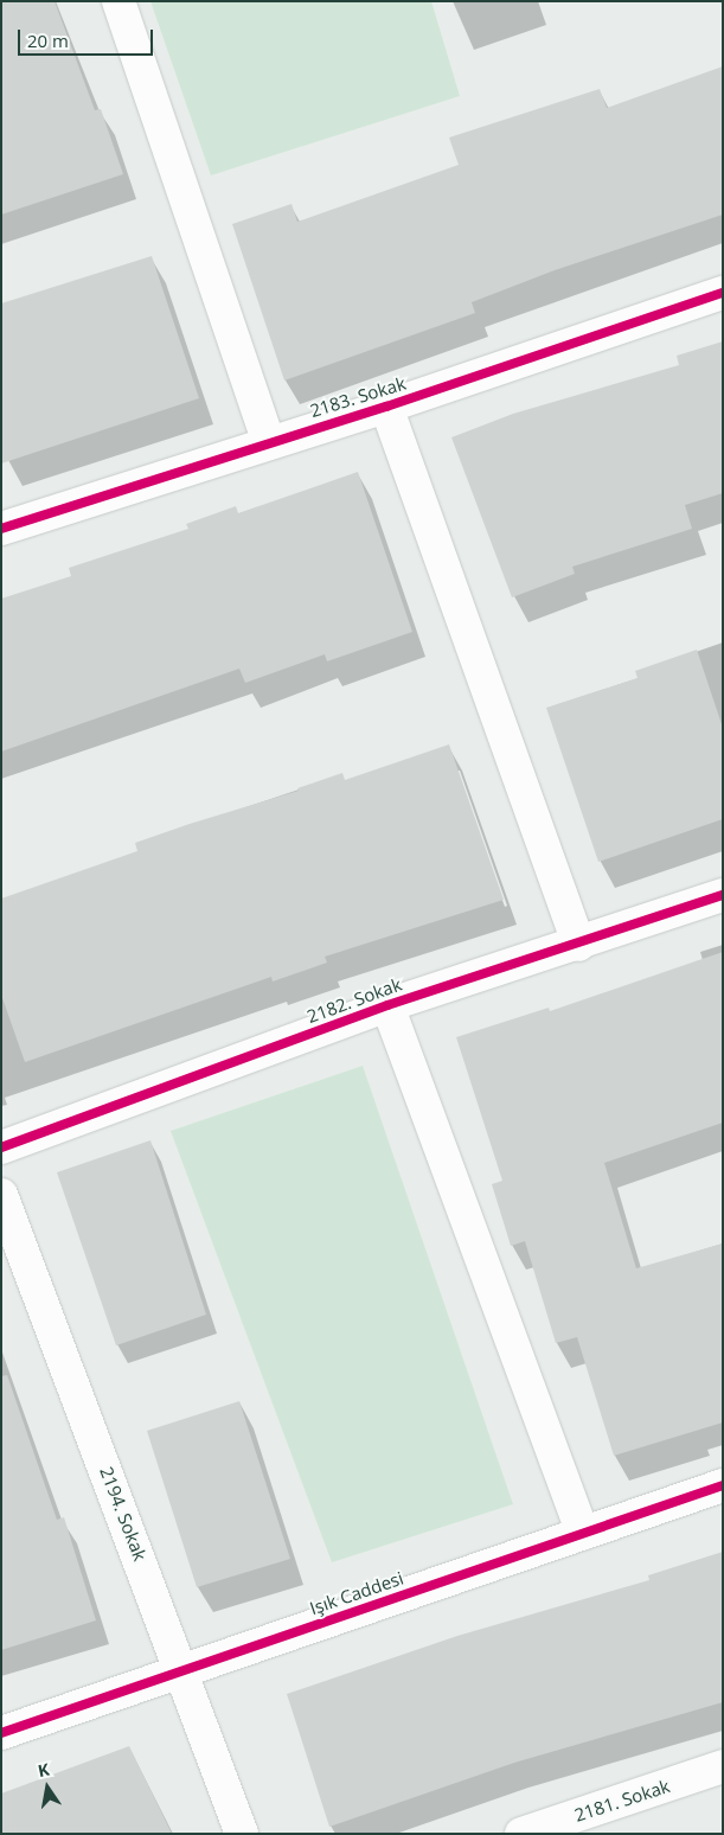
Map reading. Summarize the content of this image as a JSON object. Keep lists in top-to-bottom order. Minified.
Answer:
{"streets":{"street":["2183. Sokak","2182. Sokak","2194. Sokak","Işık Caddesi","2181. Sokak"]},"crossings":[["2194. Sokak","Işık Caddesi"]],"scale_bar":"20 m","north":"top"}
